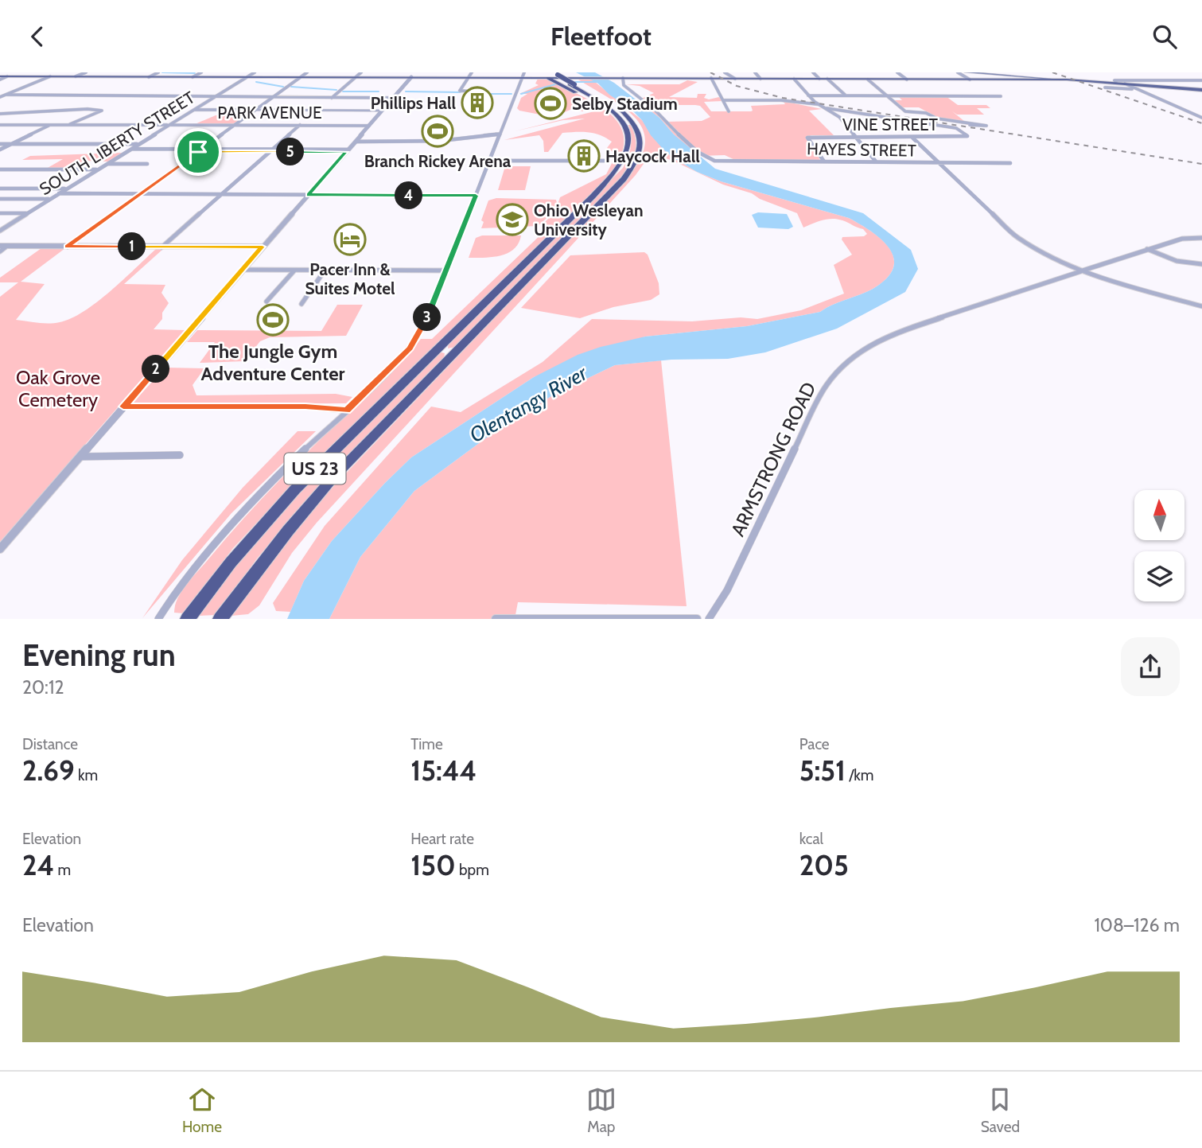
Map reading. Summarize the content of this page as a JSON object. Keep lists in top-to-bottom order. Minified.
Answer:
{"streets":{"highway":["US 23"],"street":["PARK AVENUE","VINE STREET","SOUTH LIBERTY STREET","HAYES STREET","ARMSTRONG ROAD"]},"crossings":[["PARK AVENUE","SOUTH LIBERTY STREET"],["VINE STREET","HAYES STREET"]],"water":["Olentangy River"],"parks":["Oak Grove Cemetery"],"places":{"building":["Phillips Hall","Haycock Hall"],"sports":["Selby Stadium","Branch Rickey Arena","The Jungle Gym Adventure Center"],"school or university":["Ohio Wesleyan University"],"hotel":["Pacer Inn & Suites Motel"]},"north":"top","page":{"header":"Fleetfoot","pins":["5","4","1","3","2"],"heading":["Evening run","20:12"],"stats":[["Distance","2.69 km"],["Time","15:44"],["Pace","5:51 /km"],["Elevation","24 m"],["Heart rate","150 bpm"],["kcal","205"]],"chart":["Elevation","108–126 m"],"tabs":["Home","Map","Saved"]}}
